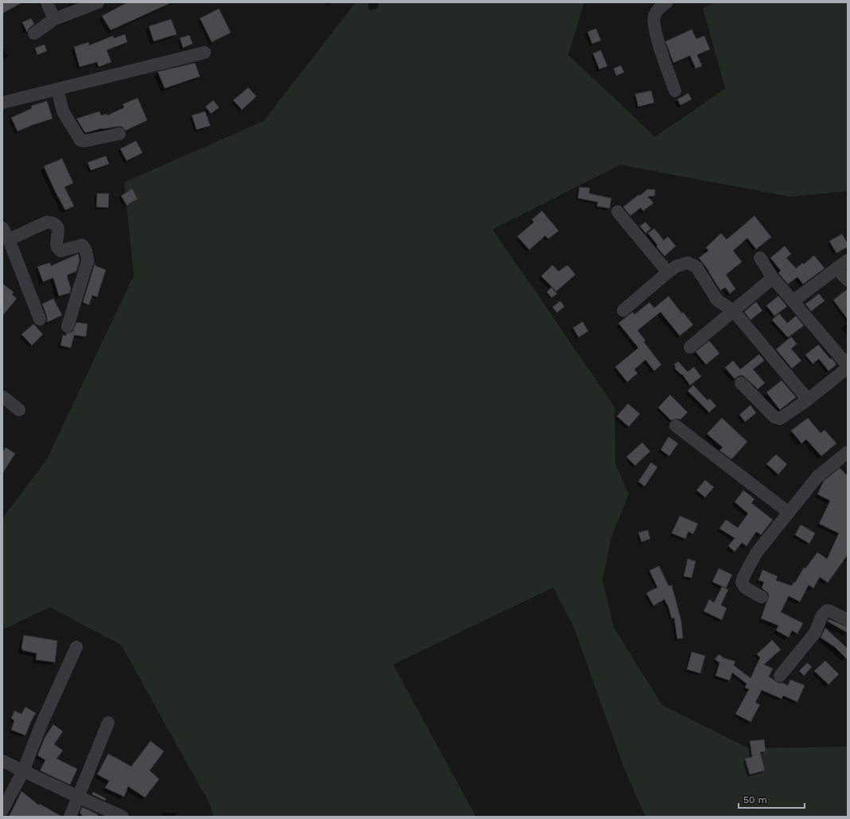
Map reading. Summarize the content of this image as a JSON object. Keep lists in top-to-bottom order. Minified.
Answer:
{"scale_bar":"50 m"}
